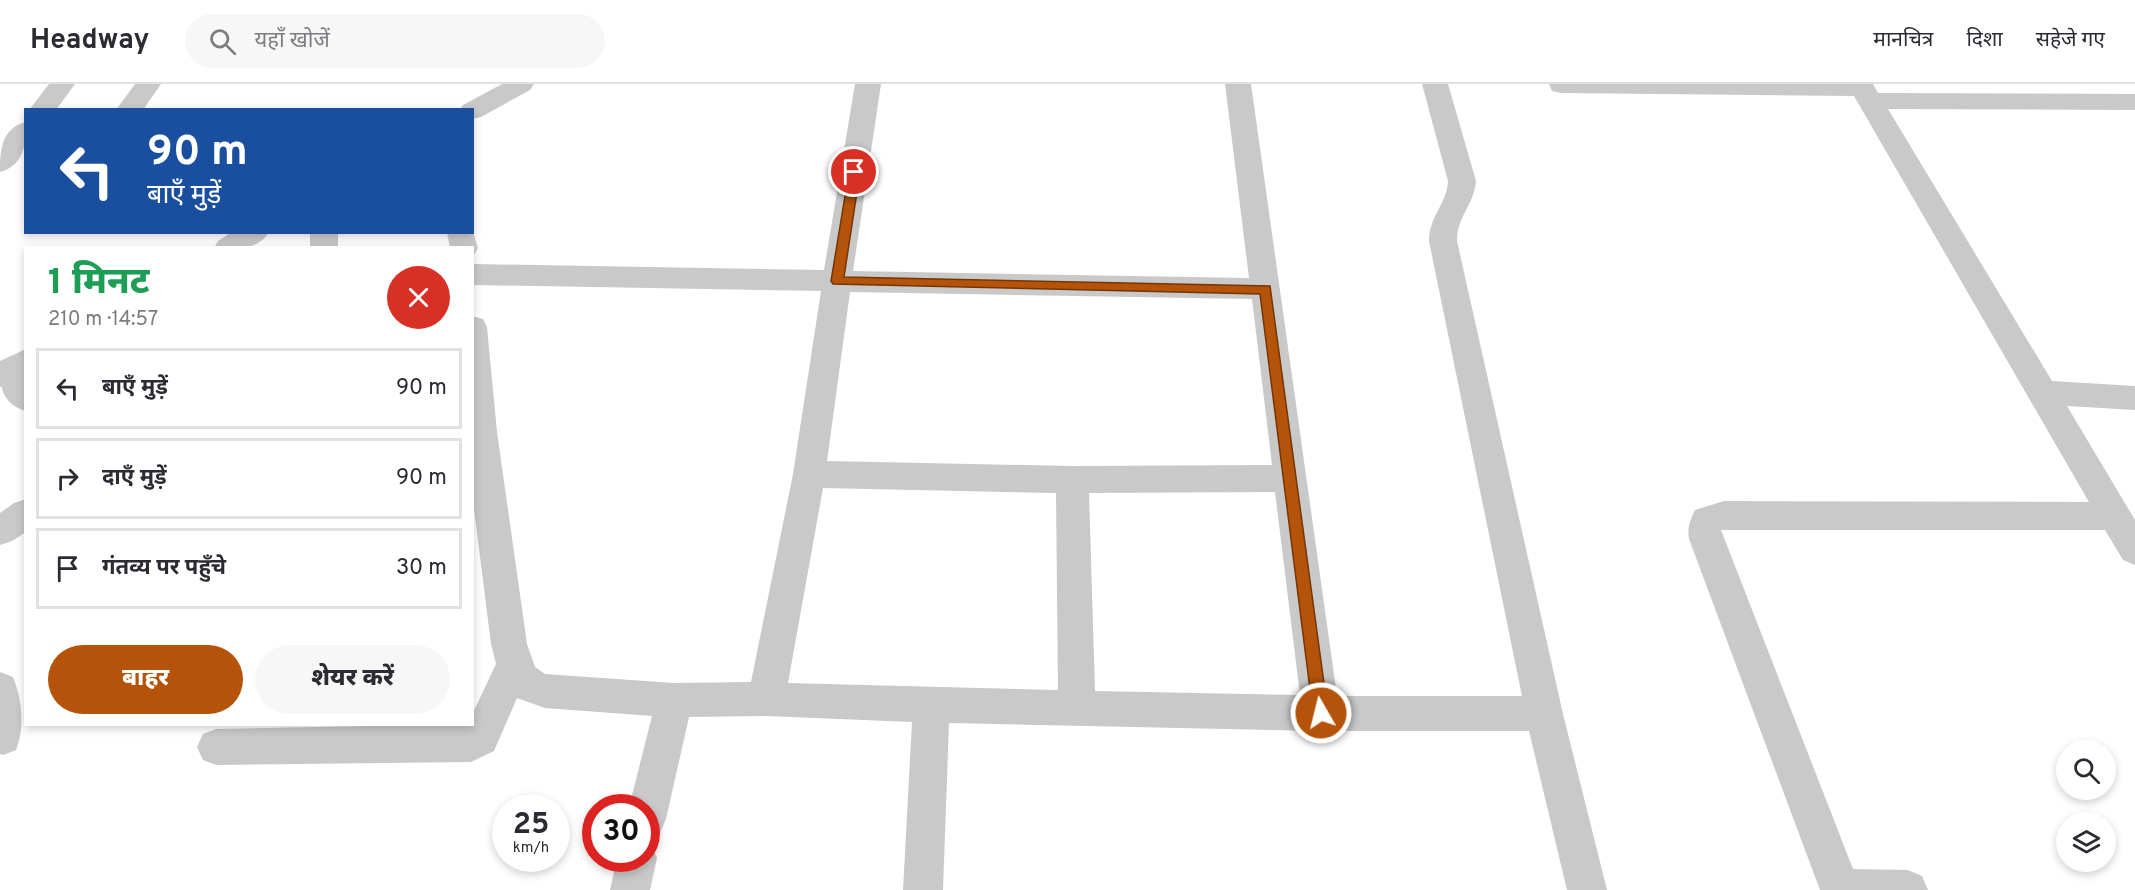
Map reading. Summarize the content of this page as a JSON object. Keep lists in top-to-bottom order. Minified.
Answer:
{"page":{"header":"Headway","search":"यहाँ खोजें","nav":["मानचित्र","दिशा","सहेजे गए"],"turn":["90 m","बाएँ मुड़ें"],"heading":["1 मिनट","210 m · 14:57"],"list":[{"name":"बाएँ मुड़ें","value":"90 m"},{"name":"दाएँ मुड़ें","value":"90 m"},{"name":"गंतव्य पर पहुँचे","value":"30 m"}],"buttons":["बाहर","शेयर करें"],"speed":"25 km/h","limit":"30"}}
